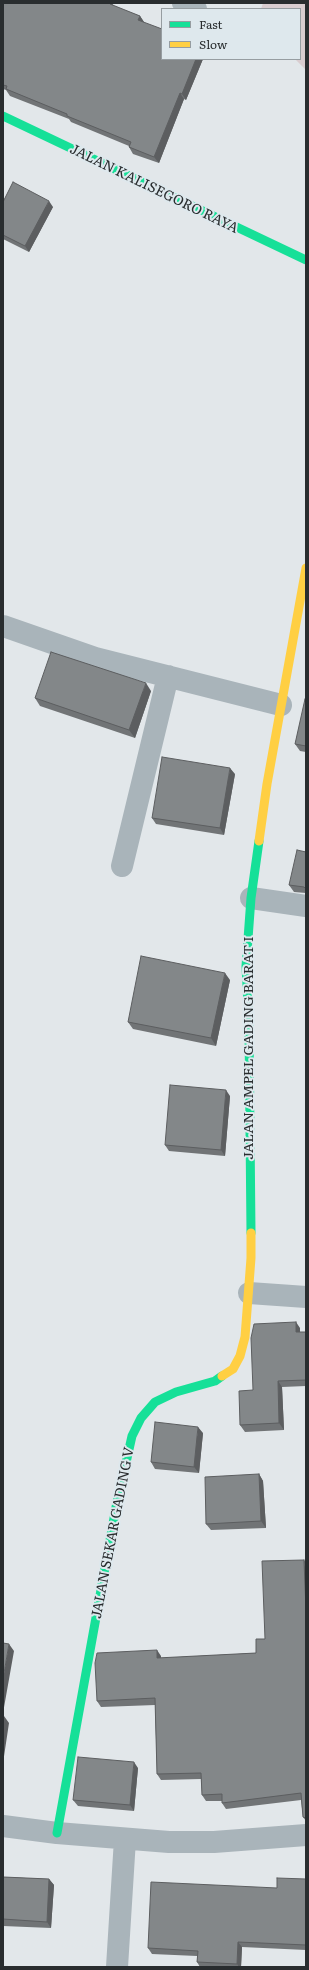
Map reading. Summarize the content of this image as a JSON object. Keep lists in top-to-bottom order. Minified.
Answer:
{"streets":{"street":["JALAN KALISEGORO RAYA","JALAN AMPEL GADING BARAT I","JALAN SEKAR GADING V"]},"crossings":[["JALAN AMPEL GADING BARAT I","JALAN SEKAR GADING V"]],"legend":["Fast","Slow"]}
